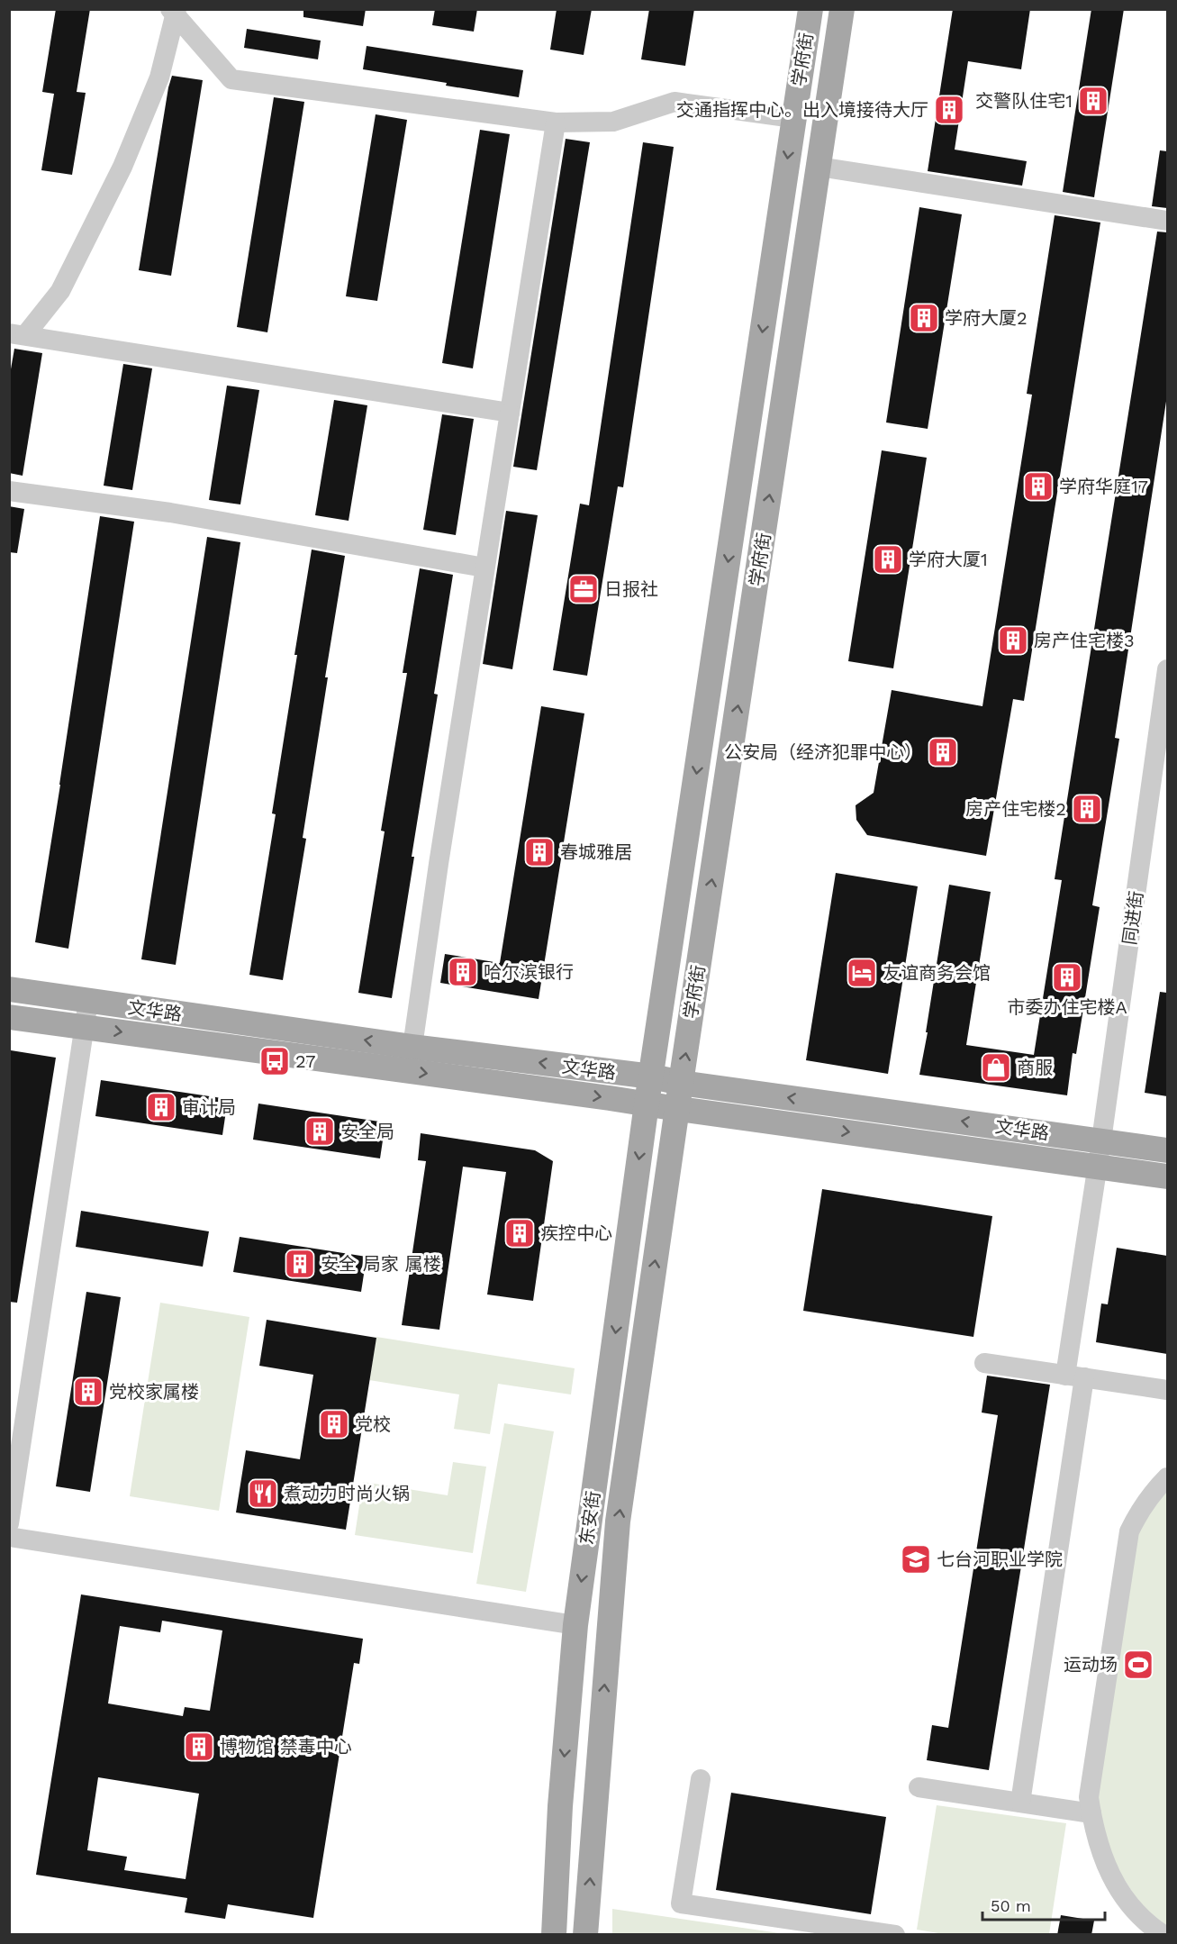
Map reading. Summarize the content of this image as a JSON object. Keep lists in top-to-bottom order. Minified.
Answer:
{"streets":{"main road":["学府街","文华路","东安街"],"street":["同进街"]},"crossings":[["学府街","文华路"],["学府街","东安街"],["同进街","文华路"],["文华路","东安街"]],"places":{"building":["交警队住宅1","交通指挥中心。出入境接待大厅","学府大厦2","学府华庭17","学府大厦1","房产住宅楼3","公安局（经济犯罪中心）","房产住宅楼2","春城雅居","哈尔滨银行","市委办住宅楼A","审计局","安全局","疾控中心","安全 局家 属楼","党校家属楼","党校","博物馆 禁毒中心"],"office":["日报社"],"hotel":["友谊商务会馆"],"bus stop":["27"],"shop":["商服"],"restaurant":["煮动力时尚火锅"],"school or university":["七台河职业学院"],"sports":["运动场"]},"scale_bar":"50 m"}
